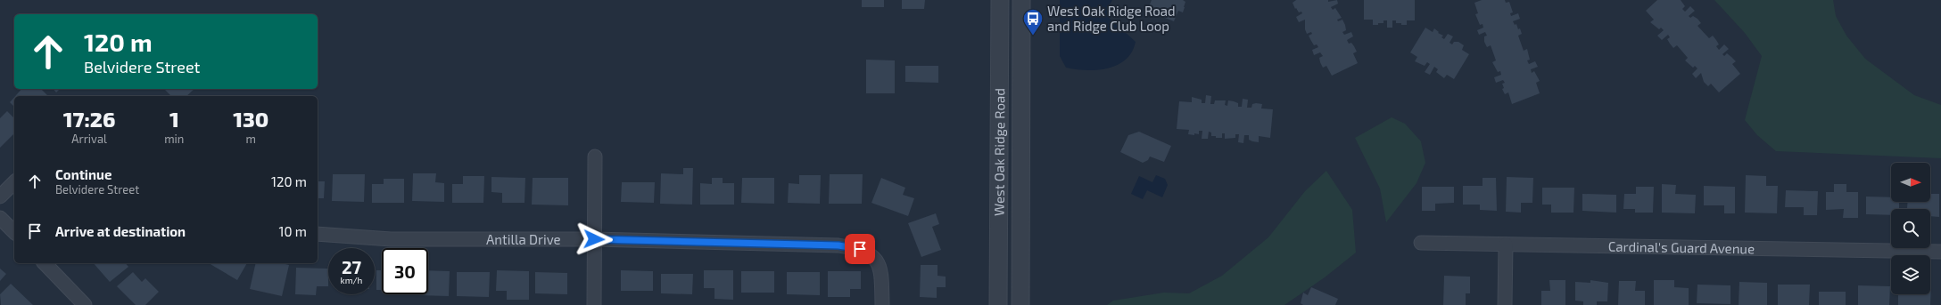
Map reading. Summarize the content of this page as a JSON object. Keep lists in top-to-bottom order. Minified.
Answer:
{"streets":{"street":["West Oak Ridge Road","Antilla Drive","Cardinal's Guard Avenue"]},"places":{"bus stop":["West Oak Ridge Road and Ridge Club Loop"]},"north":"right","page":{"turn":["120 m","Belvidere Street"],"eta":["17:26","Arrival","1","min","130","m"],"list":[{"name":"Continue","note":"Belvidere Street","value":"120 m"},{"name":"Arrive at destination","value":"10 m"}],"speed":"27 km/h","limit":"30"}}
